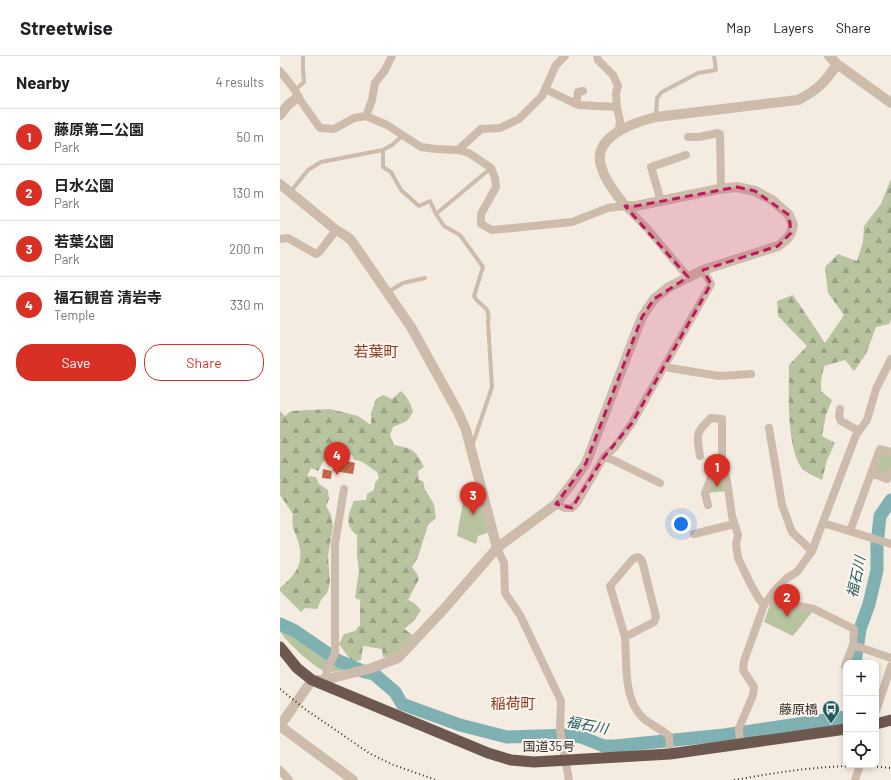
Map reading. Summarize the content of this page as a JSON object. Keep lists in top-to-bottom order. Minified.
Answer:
{"streets":{"highway":["国道35号"]},"districts":["若葉町","稲荷町"],"water":["福石川"],"places":{"bus stop":["藤原橋"]},"page":{"header":"Streetwise","nav":["Map","Layers","Share"],"heading":["Nearby","4 results"],"list":[{"mark":"1","name":"藤原第二公園","note":"Park","value":"50 m"},{"mark":"2","name":"日水公園","note":"Park","value":"130 m"},{"mark":"3","name":"若葉公園","note":"Park","value":"200 m"},{"mark":"4","name":"福石観音 清岩寺","note":"Temple","value":"330 m"}],"buttons":["Save","Share"],"pins":["4","1","3","2"],"map_buttons":["+","−"]}}
